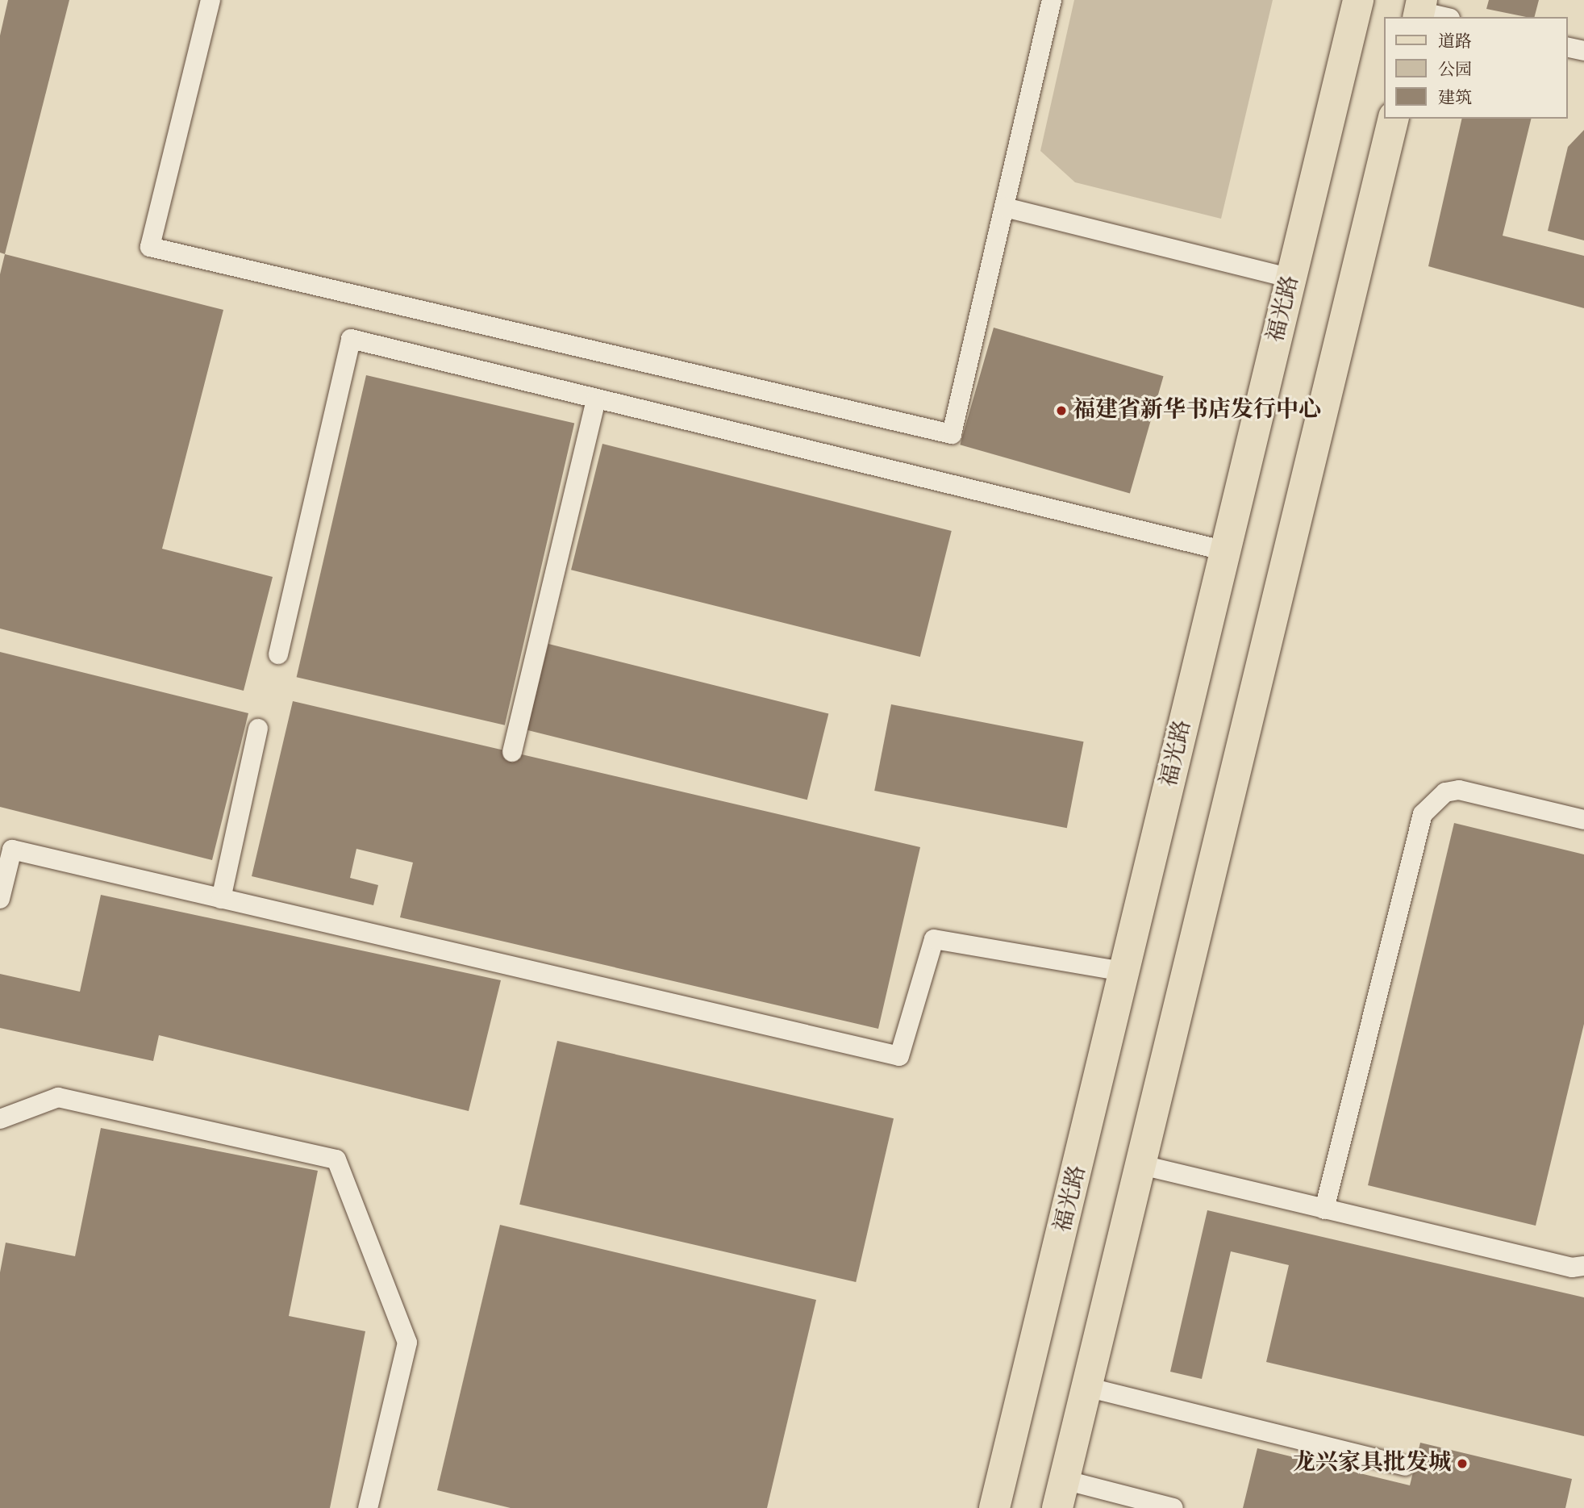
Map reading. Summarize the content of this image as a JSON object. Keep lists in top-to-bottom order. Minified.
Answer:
{"streets":{"main road":["福光路"]},"places":["福建省新华书店发行中心","龙兴家具批发城"],"legend":["道路","公园","建筑"]}
